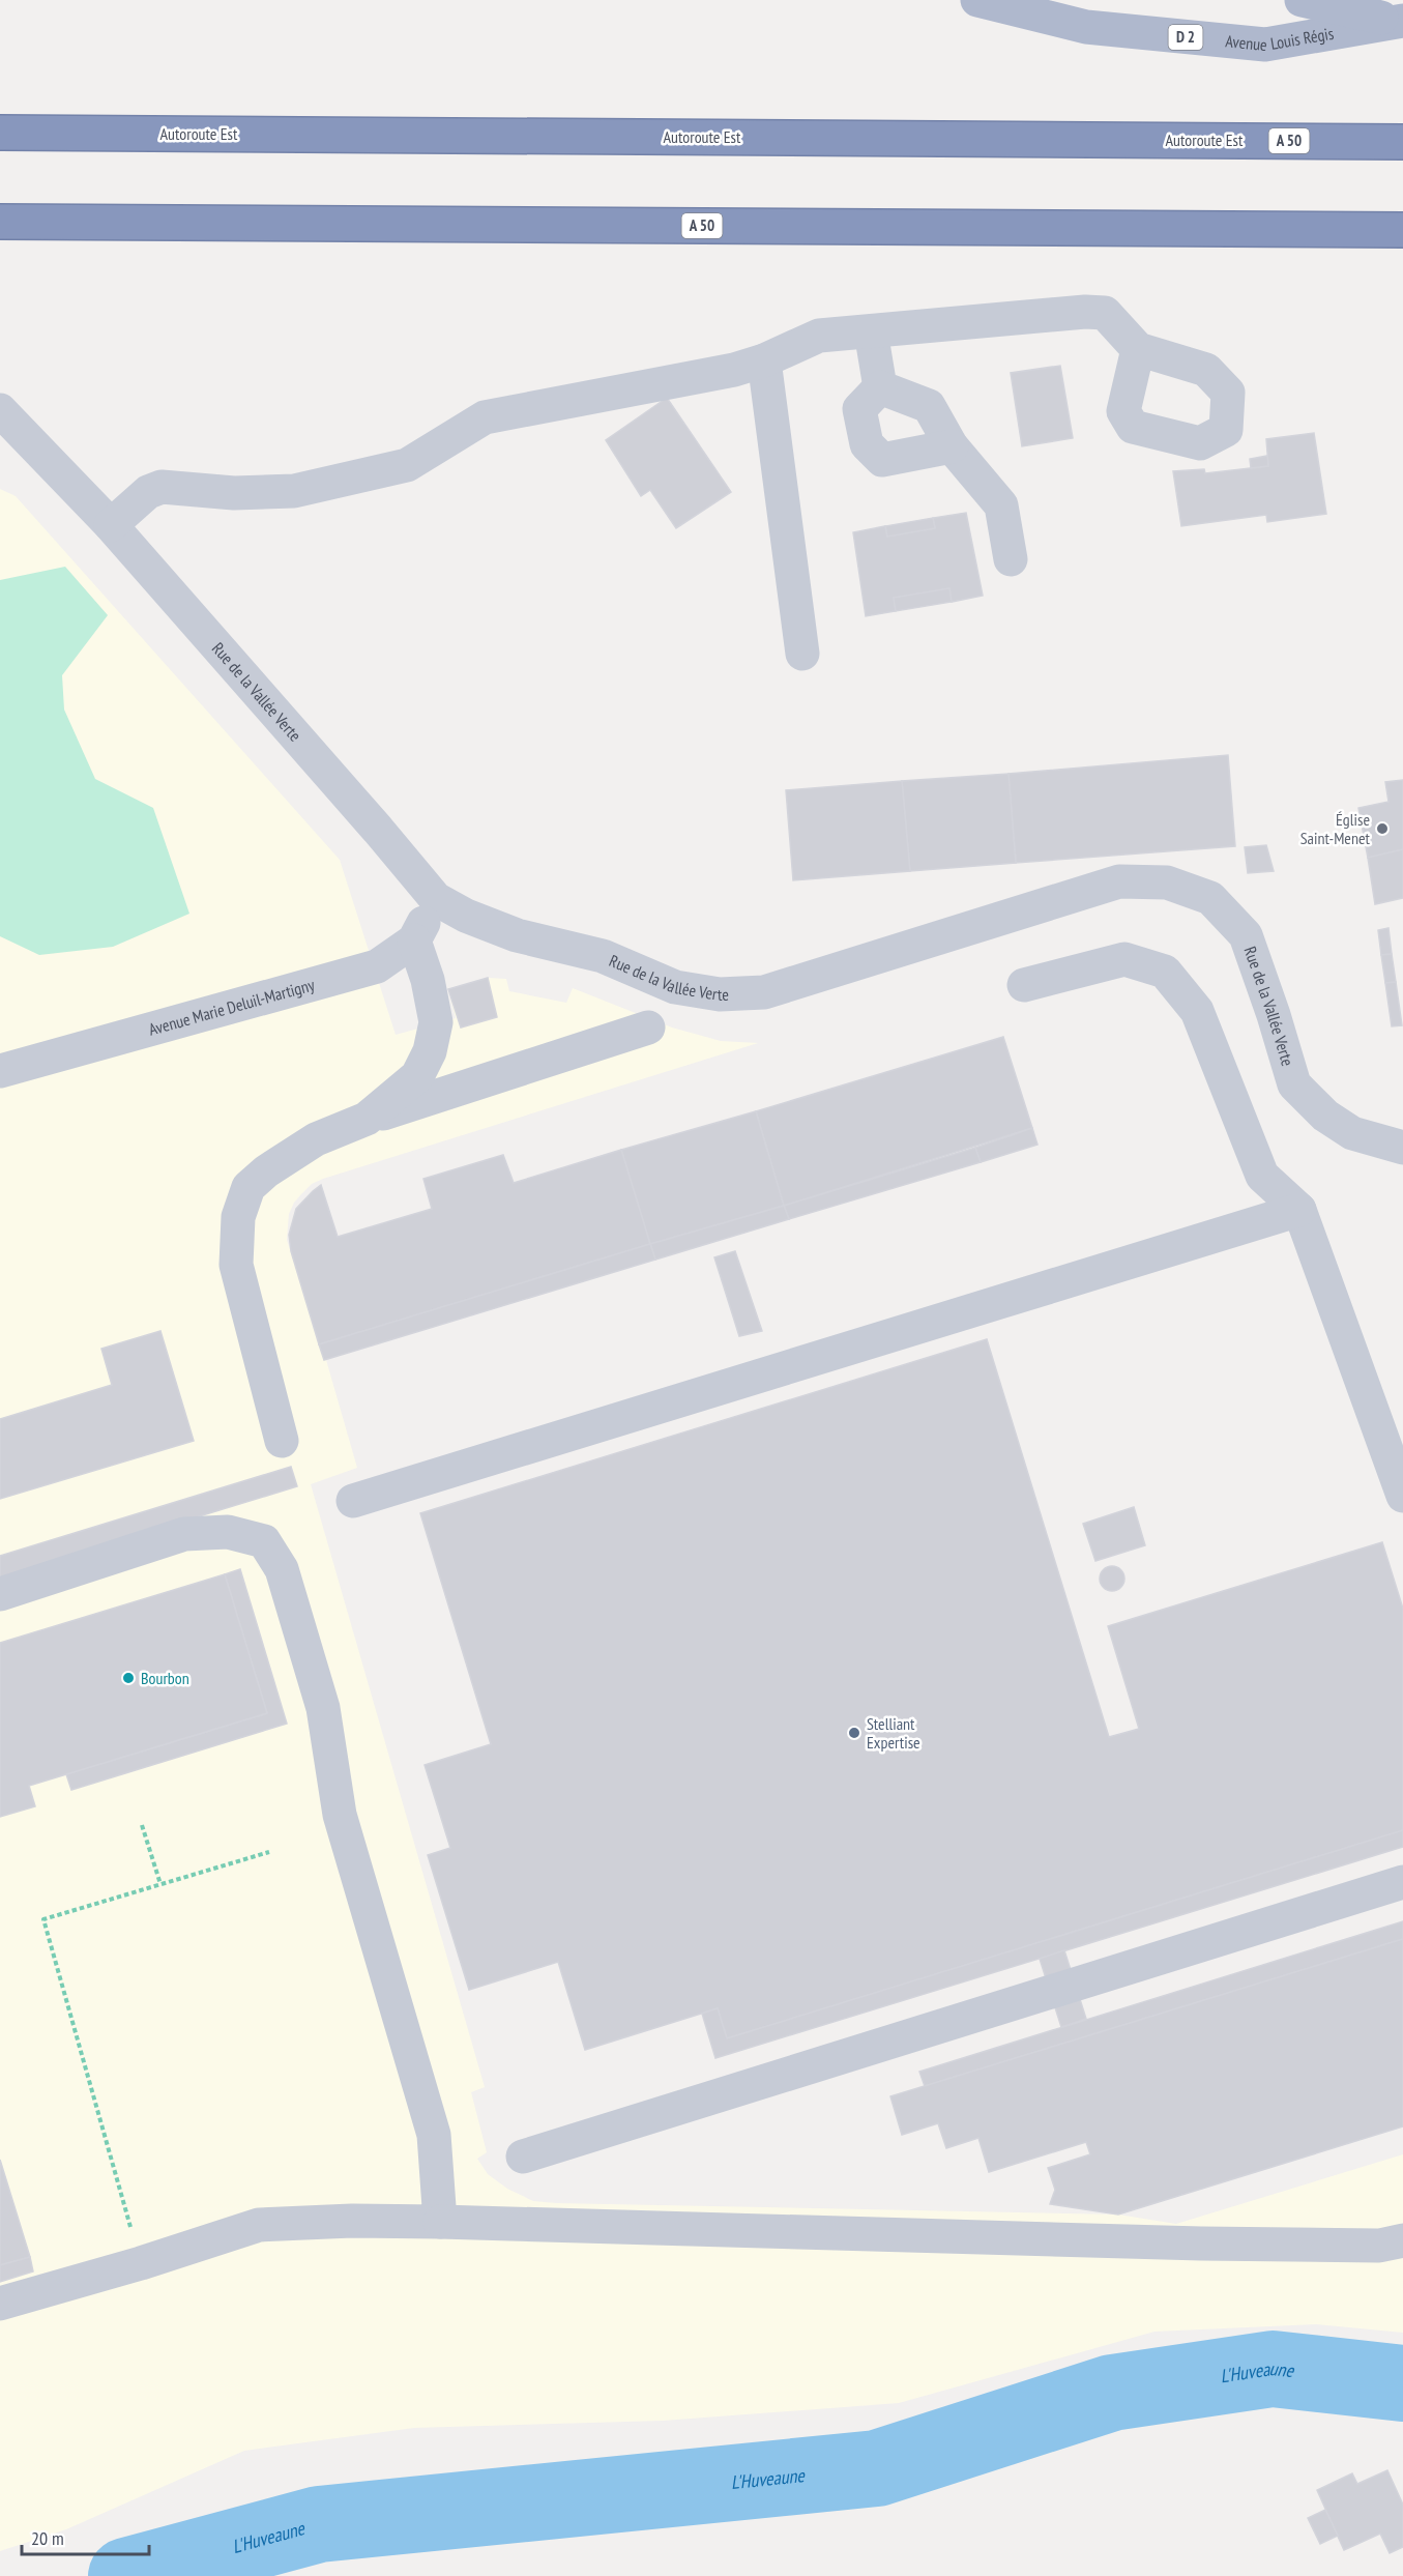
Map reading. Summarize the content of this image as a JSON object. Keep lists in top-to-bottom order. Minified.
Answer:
{"streets":{"highway":["Autoroute Est","A 50"],"main road":["Avenue Louis Régis","D 2"],"street":["Rue de la Vallée Verte","Avenue Marie Deluil-Martigny"]},"crossings":[["Rue de la Vallée Verte","Avenue Marie Deluil-Martigny"]],"water":["L'Huveaune"],"places":["Église Saint-Menet","Bourbon","Stelliant Expertise"],"scale_bar":"20 m"}
